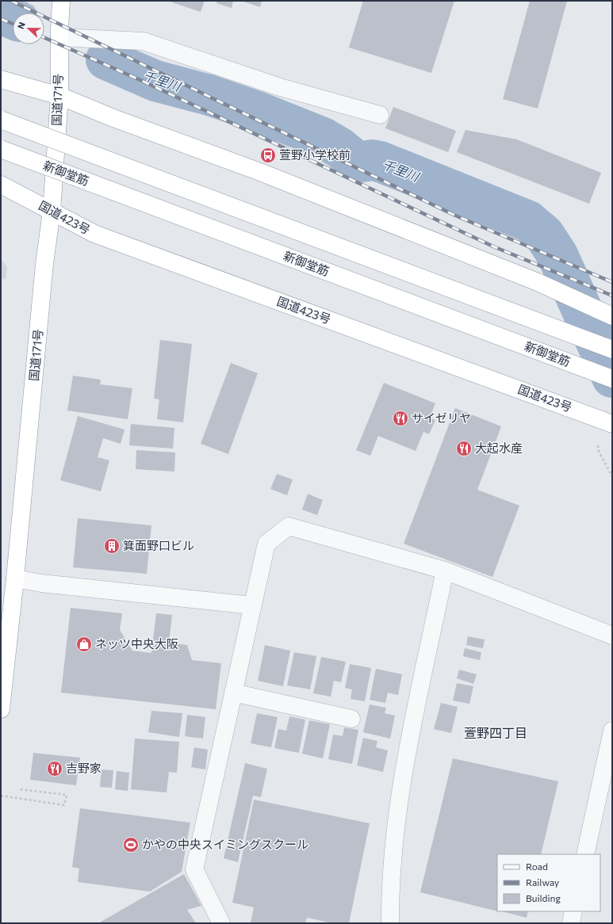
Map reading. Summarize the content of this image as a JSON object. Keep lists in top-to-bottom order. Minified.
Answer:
{"streets":{"highway":["国道171号","新御堂筋","国道423号"]},"crossings":[["国道171号","国道423号"]],"districts":["萱野四丁目"],"water":["千里川"],"places":{"bus stop":["萱野小学校前"],"restaurant":["サイゼリヤ","大起水産","吉野家"],"building":["箕面野口ビル"],"shop":["ネッツ中央大阪"],"sports":["かやの中央スイミングスクール"]},"legend":["Road","Railway","Building"],"north":"left"}
